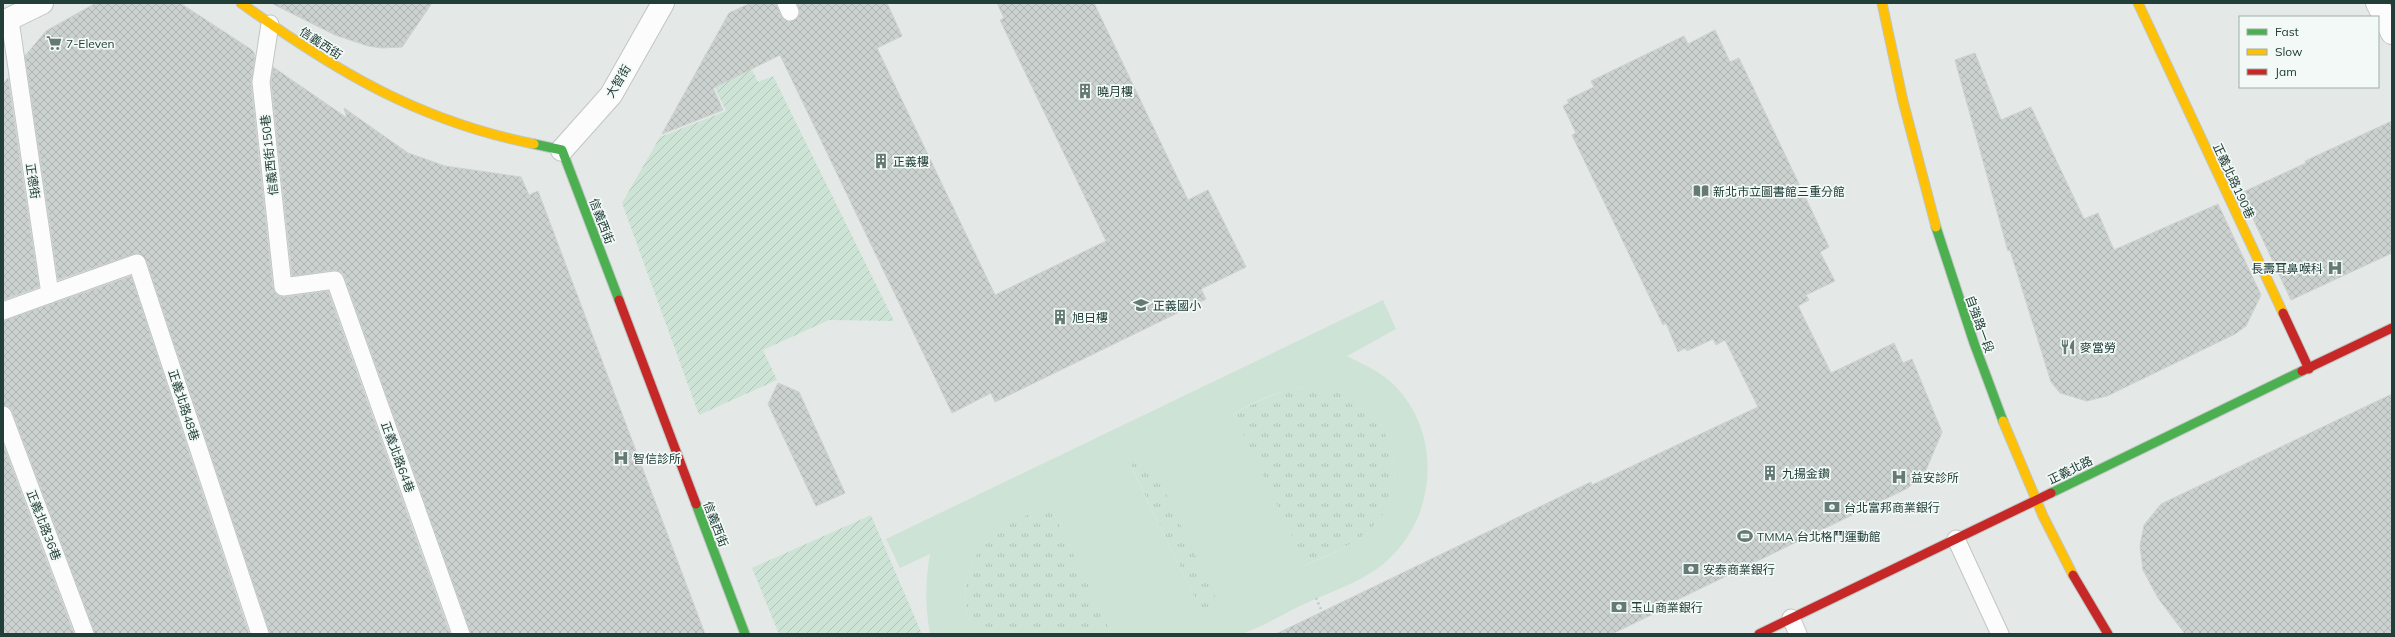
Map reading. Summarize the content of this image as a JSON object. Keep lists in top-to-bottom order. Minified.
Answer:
{"streets":{"street":["信義西街","大智街","正義北路190巷","自強路一段","正義北路"],"lane":["信義西街150巷","正德街","正義北路48巷","正義北路64巷","正義北路36巷"]},"crossings":[["信義西街","大智街"],["信義西街","信義西街150巷"],["信義西街150巷","正義北路64巷"],["正德街","正義北路48巷"],["正義北路190巷","正義北路"],["自強路一段","正義北路"]],"places":{"supermarket":["7-Eleven"],"building":["曉月樓","正義樓","旭日樓","九揚金鑽"],"library":["新北市立圖書館三重分館"],"hospital":["長壽耳鼻喉科","智信診所","益安診所"],"school or university":["正義國小"],"restaurant":["麥當勞"],"bank":["台北富邦商業銀行","安泰商業銀行","玉山商業銀行"],"sports":["TMMA 台北格鬥運動館"]},"legend":["Fast","Slow","Jam"]}
